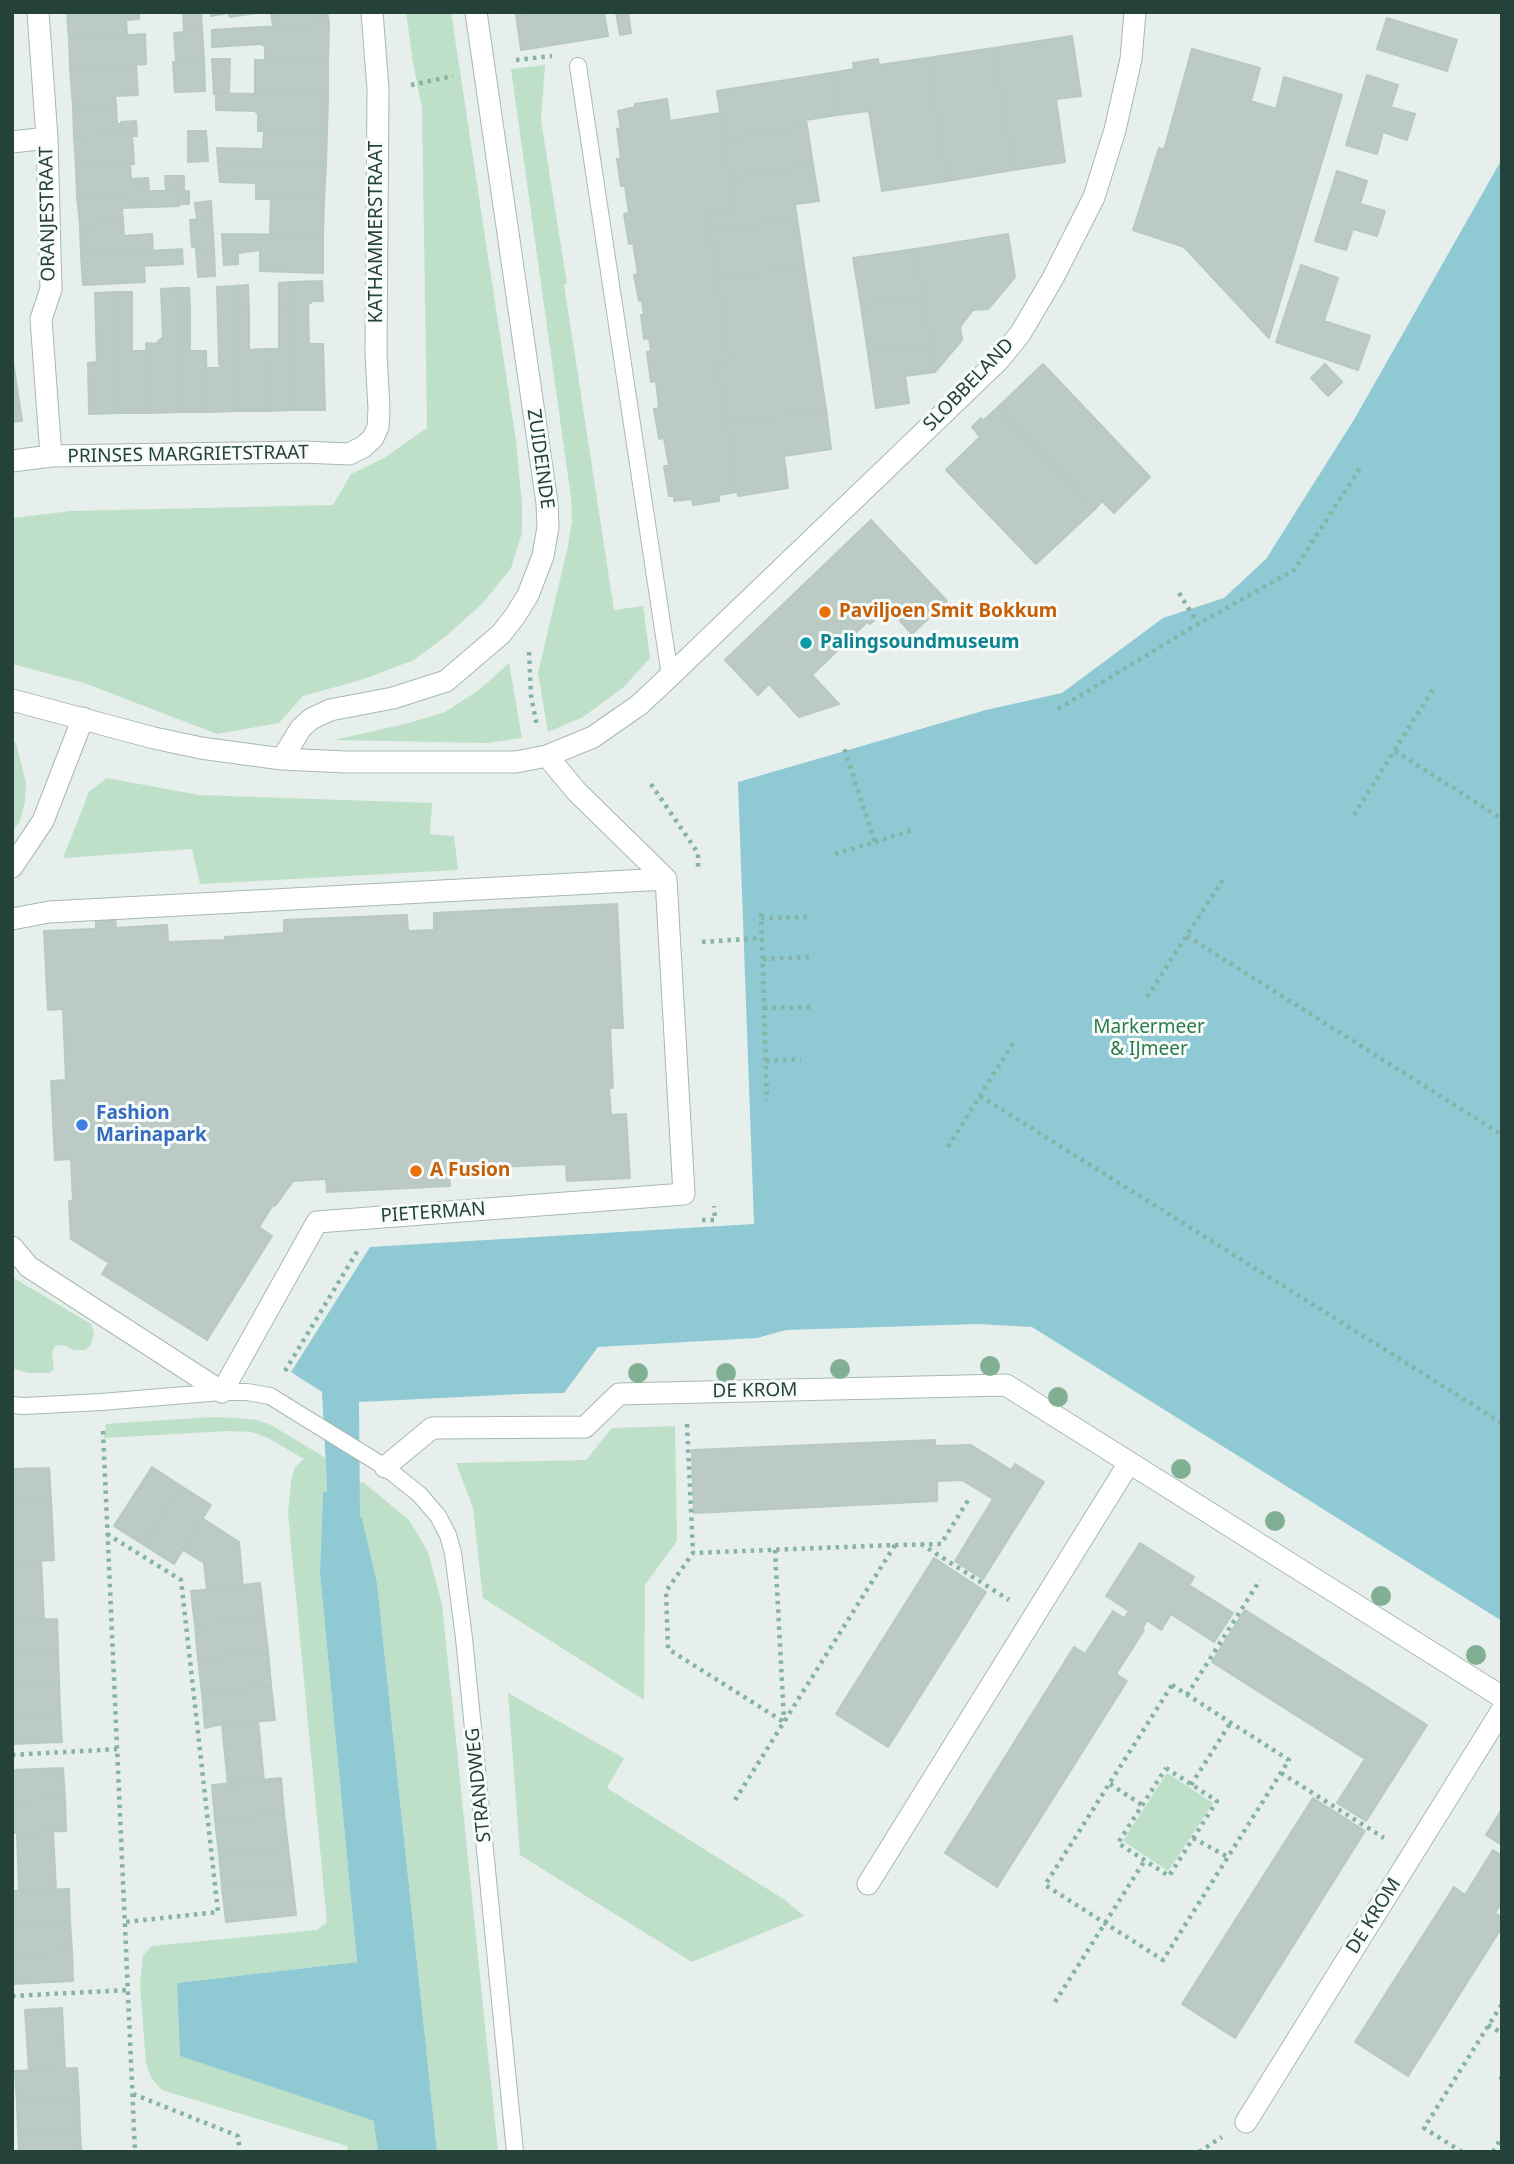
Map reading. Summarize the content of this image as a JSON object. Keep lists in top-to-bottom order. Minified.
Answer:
{"streets":{"street":["ORANJESTRAAT","KATHAMMERSTRAAT","SLOBBELAND","PRINSES MARGRIETSTRAAT","ZUIDEINDE","PIETERMAN","DE KROM"],"lane":["STRANDWEG"]},"crossings":[["ORANJESTRAAT","PRINSES MARGRIETSTRAAT"],["KATHAMMERSTRAAT","PRINSES MARGRIETSTRAAT"],["SLOBBELAND","ZUIDEINDE"],["DE KROM","STRANDWEG"]],"parks":["Markermeer & IJmeer"],"places":["Paviljoen Smit Bokkum","Palingsoundmuseum","Fashion Marinapark","A Fusion"]}
